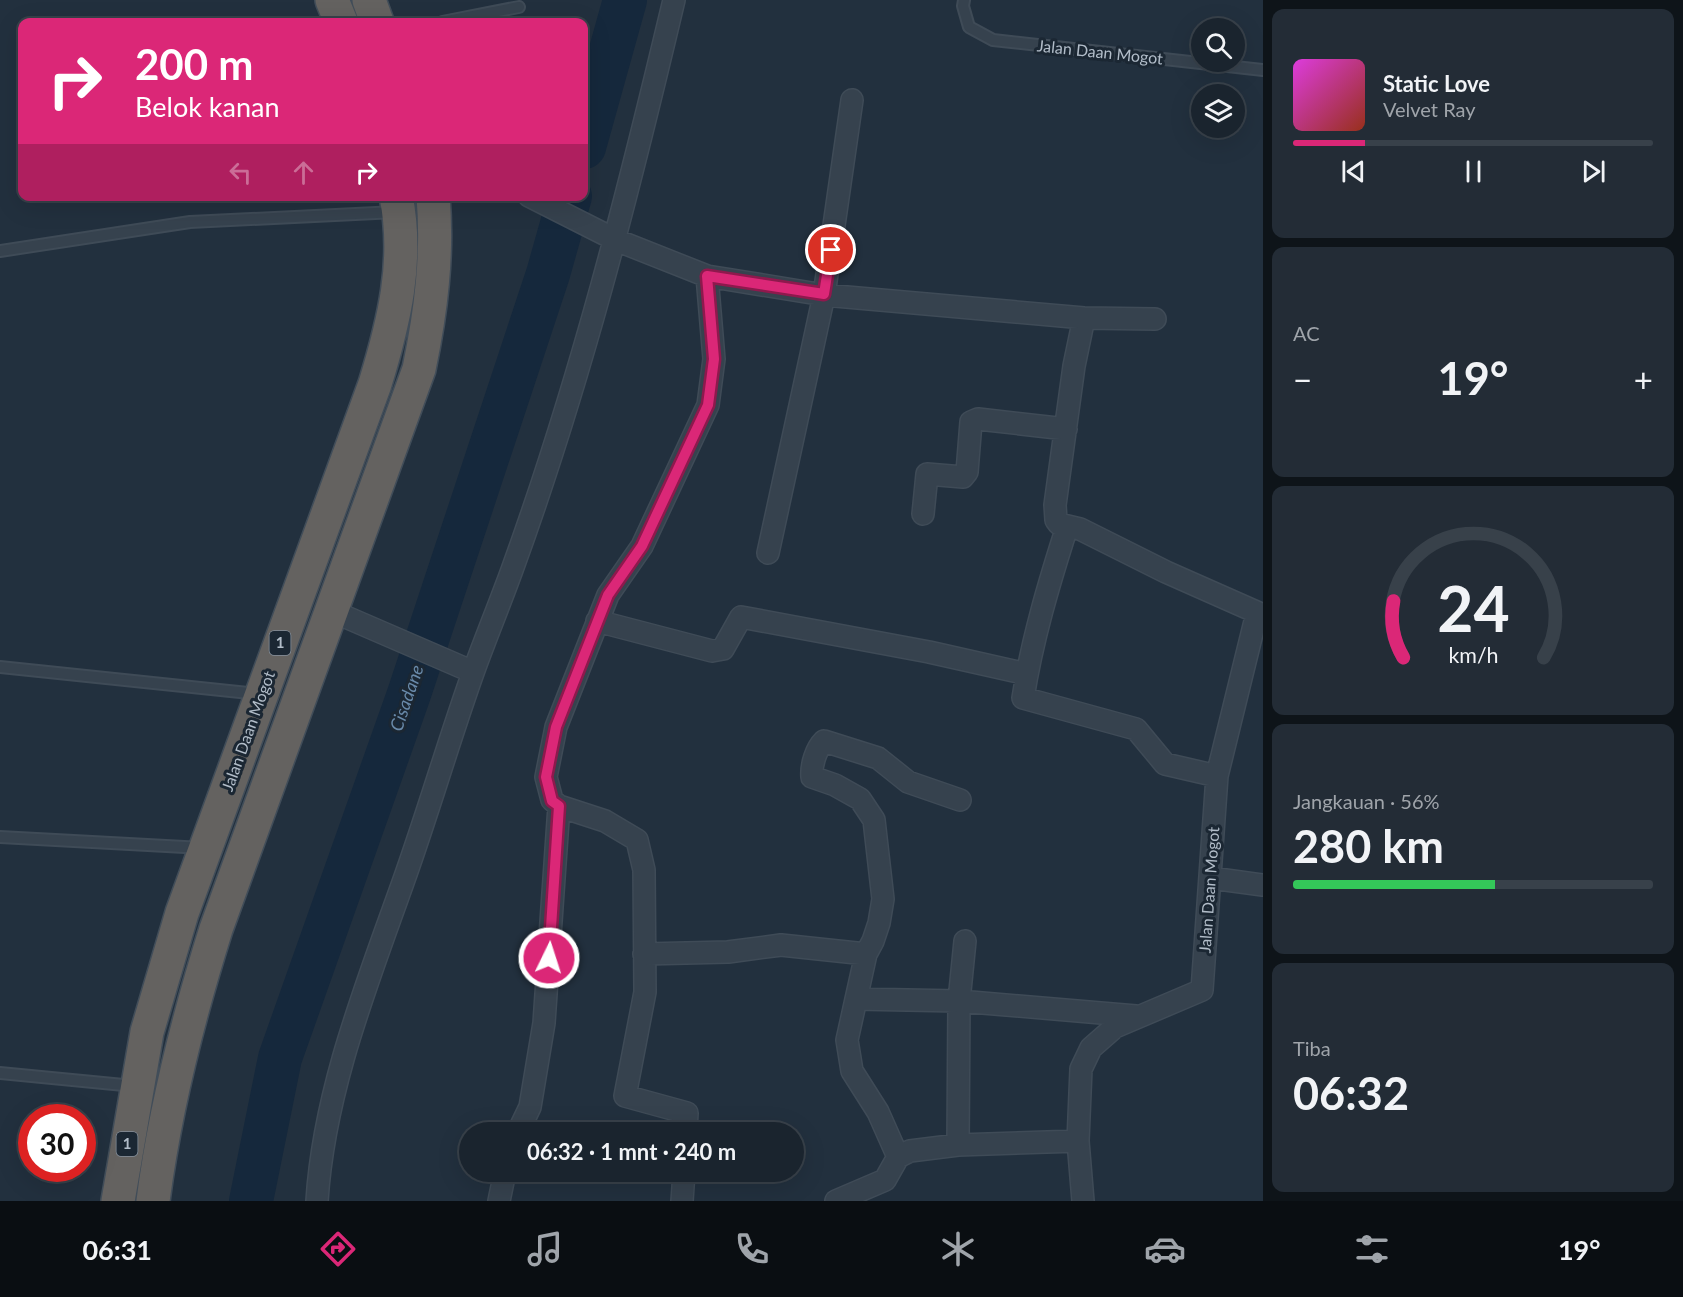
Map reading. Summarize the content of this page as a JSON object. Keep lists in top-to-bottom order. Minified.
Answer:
{"streets":{"highway":["Jalan Daan Mogot","1"]},"water":["Cisadane"],"page":{"turn":["200 m","Belok kanan"],"song":["Static Love","Velvet Ray"],"tile":["AC",["Jangkauan · 56%","280 km"],["Tiba","06:32"]],"heat":["−","19°","+"],"limit":"30","trip":"06:32 · 1 mnt · 240 m","tabs":["06:31","19°"],"gauge":["24","km/h"]}}
